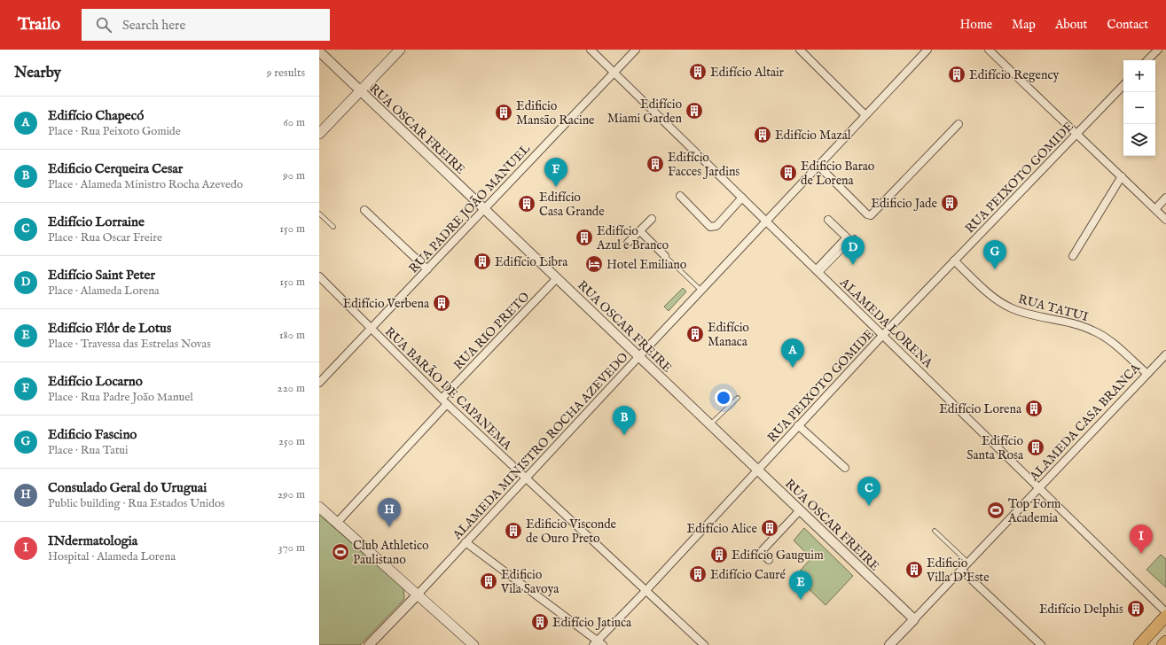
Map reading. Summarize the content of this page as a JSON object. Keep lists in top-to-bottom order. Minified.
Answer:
{"streets":{"street":["RUA OSCAR FREIRE","RUA PEIXOTO GOMIDE","RUA PADRE JOÃO MANUEL","RUA TATUI","ALAMEDA LORENA","RUA RIO PRETO","RUA BARÃO DE CAPANEMA","ALAMEDA CASA BRANCA","ALAMEDA MINISTRO ROCHA AZEVEDO"]},"crossings":[["RUA OSCAR FREIRE","RUA PEIXOTO GOMIDE"],["RUA OSCAR FREIRE","RUA PADRE JOÃO MANUEL"],["RUA OSCAR FREIRE","RUA RIO PRETO"],["RUA OSCAR FREIRE","ALAMEDA CASA BRANCA"],["RUA OSCAR FREIRE","ALAMEDA MINISTRO ROCHA AZEVEDO"],["RUA PEIXOTO GOMIDE","RUA TATUI"],["RUA PEIXOTO GOMIDE","ALAMEDA LORENA"],["RUA PEIXOTO GOMIDE","RUA BARÃO DE CAPANEMA"],["RUA PADRE JOÃO MANUEL","ALAMEDA LORENA"],["RUA PADRE JOÃO MANUEL","RUA BARÃO DE CAPANEMA"],["RUA TATUI","ALAMEDA CASA BRANCA"],["ALAMEDA LORENA","ALAMEDA CASA BRANCA"],["ALAMEDA LORENA","ALAMEDA MINISTRO ROCHA AZEVEDO"],["RUA RIO PRETO","RUA BARÃO DE CAPANEMA"],["RUA BARÃO DE CAPANEMA","ALAMEDA MINISTRO ROCHA AZEVEDO"]],"places":{"building":["Edifício Altair","Edifício Regency","Edifício Miami Garden","Edificio Mansão Racine","Edifício Mazal","Edifício Facces Jardins","Edificio Barao de Lorena","Edificio Jade","Edifício Casa Grande","Edifício Azul e Branco","Edifício Libra","Edifício Verbena","Edifício Manaca","Edifício Lorena","Edifício Santa Rosa","Edifício Alice","Edificio Visconde de Ouro Preto","Edifício Gauguim","Edificio Villa D'Este","Edifício Cauré","Edificio Vila Savoya","Edifício Delphis","Edifício Jatiuca"],"hotel":["Hotel Emiliano"],"sports":["Top Form Academia","Club Athletico Paulistano"]},"page":{"header":"Trailo","search":"Search here","nav":["Home","Map","About","Contact"],"heading":["Nearby","9 results"],"map_buttons":["+","−"],"list":[{"mark":"A","name":"Edifício Chapecó","note":"Place · Rua Peixoto Gomide","value":"60 m"},{"mark":"B","name":"Edificio Cerqueira Cesar","note":"Place · Alameda Ministro Rocha Azevedo","value":"90 m"},{"mark":"C","name":"Edifício Lorraine","note":"Place · Rua Oscar Freire","value":"150 m"},{"mark":"D","name":"Edifício Saint Peter","note":"Place · Alameda Lorena","value":"150 m"},{"mark":"E","name":"Edifício Flôr de Lotus","note":"Place · Travessa das Estrelas Novas","value":"180 m"},{"mark":"F","name":"Edifício Locarno","note":"Place · Rua Padre João Manuel","value":"220 m"},{"mark":"G","name":"Edificio Fascino","note":"Place · Rua Tatui","value":"250 m"},{"mark":"H","name":"Consulado Geral do Uruguai","note":"Public building · Rua Estados Unidos","value":"290 m"},{"mark":"I","name":"INdermatologia","note":"Hospital · Alameda Lorena","value":"370 m"}],"pins":["F","D","G","A","B","C","H","I","E"]}}
